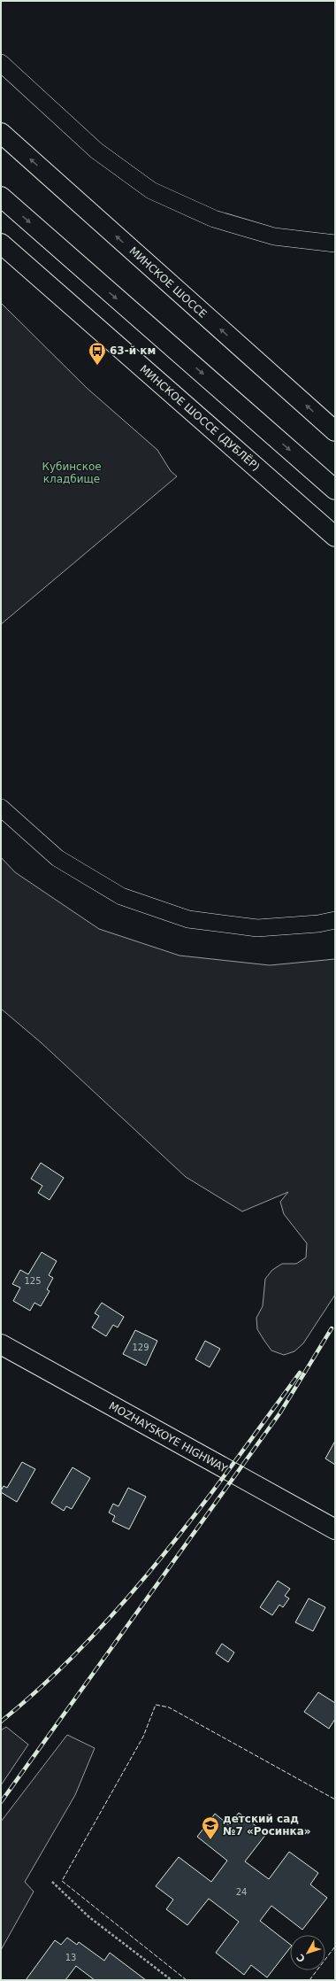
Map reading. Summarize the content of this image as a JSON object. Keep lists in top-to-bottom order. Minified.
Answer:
{"streets":{"main road":["МИНСКОЕ ШОССЕ","МИНСКОЕ ШОССЕ (ДУБЛЁР)","MOZHAYSKOYE HIGHWAY"]},"parks":["Кубинское кладбище"],"places":{"bus stop":["63-й км"],"school or university":["детский сад №7 «Росинка»"]},"house_numbers":["125","129","24","13"],"north":"bottom left"}
